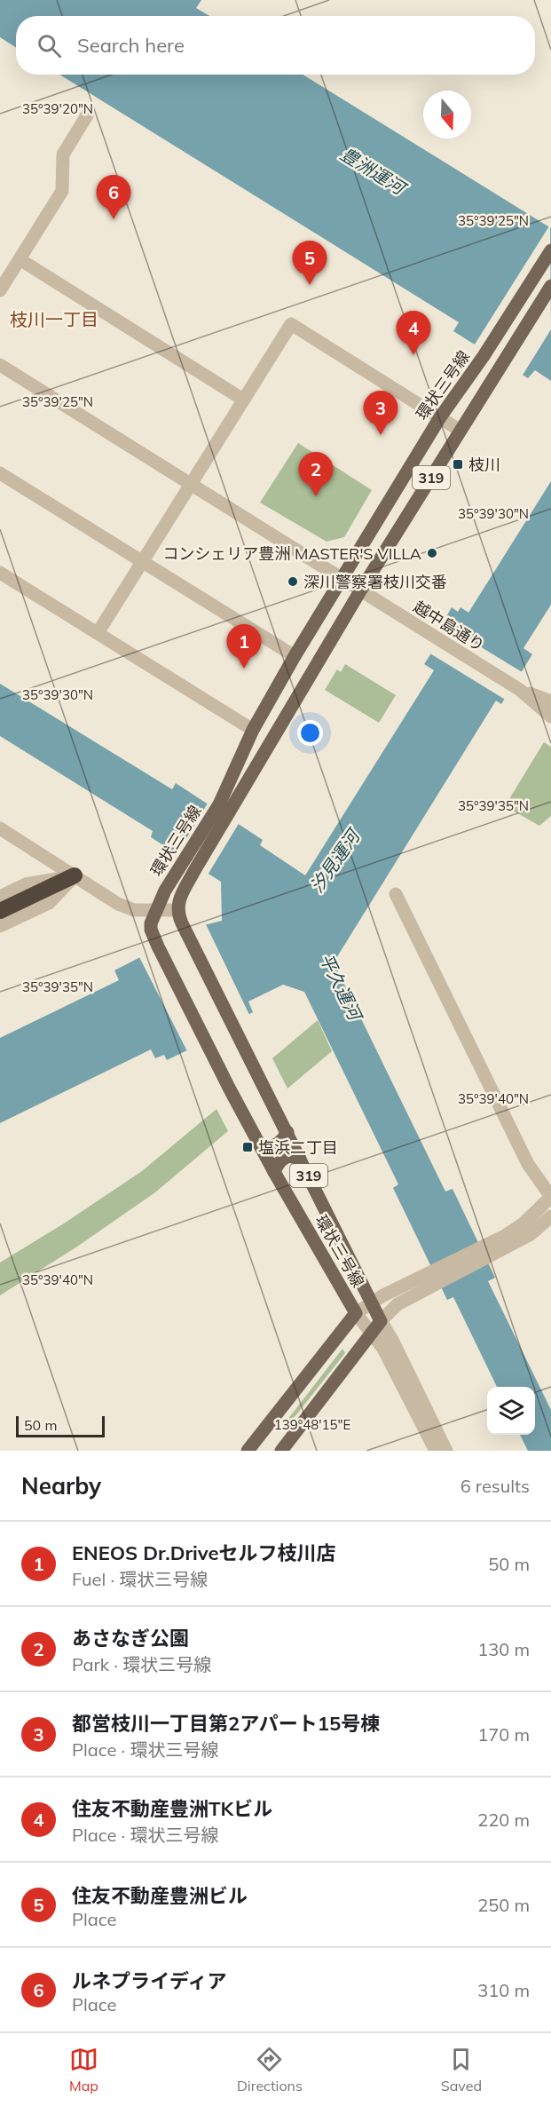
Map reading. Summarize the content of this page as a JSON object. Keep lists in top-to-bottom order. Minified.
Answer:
{"streets":{"main road":["環状三号線","319"],"street":["越中島通り"]},"crossings":[["環状三号線","越中島通り"]],"districts":["枝川一丁目"],"water":["豊洲運河","汐見運河","平久運河"],"places":{"transit":["枝川","塩浜二丁目"],"other":["コンシェリア豊洲 MASTER'S VILLA","深川警察署枝川交番"]},"scale_bar":"50 m","north":"bottom","page":{"search":"Search here","pins":["6","5","4","3","2","1"],"scale":"50 m","heading":["Nearby","6 results"],"list":[{"mark":"1","name":"ENEOS Dr.Driveセルフ枝川店","note":"Fuel · 環状三号線","value":"50 m"},{"mark":"2","name":"あさなぎ公園","note":"Park · 環状三号線","value":"130 m"},{"mark":"3","name":"都営枝川一丁目第2アパート15号棟","note":"Place · 環状三号線","value":"170 m"},{"mark":"4","name":"住友不動産豊洲TKビル","note":"Place · 環状三号線","value":"220 m"},{"mark":"5","name":"住友不動産豊洲ビル","note":"Place","value":"250 m"},{"mark":"6","name":"ルネプライディア","note":"Place","value":"310 m"}],"nav":["Map","Directions","Saved"]},"coordinates":["35°39'20\"N","35°39'25\"N","35°39'30\"N","35°39'35\"N","35°39'40\"N","139°48'15\"E"]}
